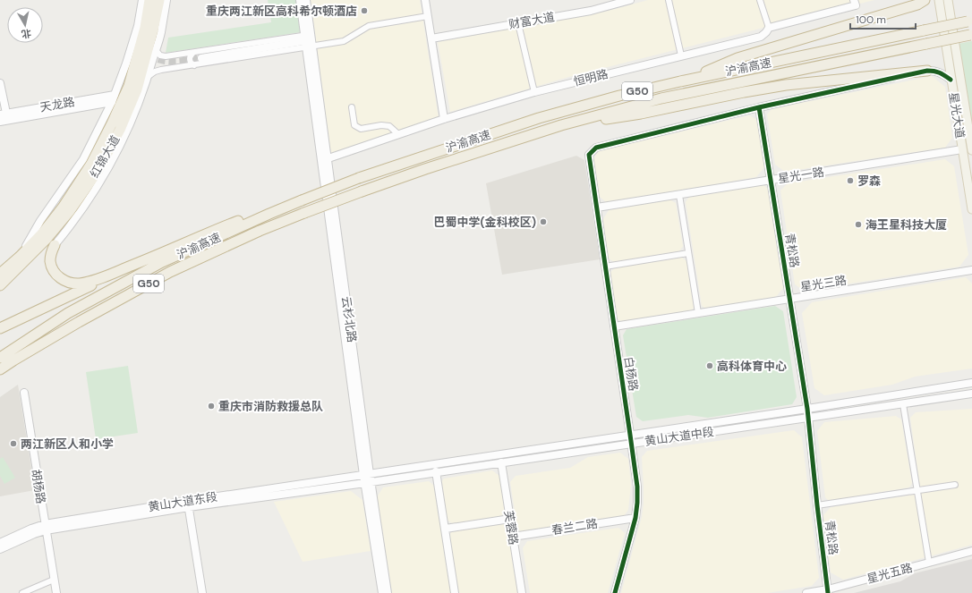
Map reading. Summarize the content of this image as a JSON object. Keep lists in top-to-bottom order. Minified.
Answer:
{"streets":{"highway":["沪渝高速","G50","红锦大道"],"main road":["星光大道"],"street":["财富大道","恒明路","天龙路","星光一路","青松路","星光三路","云杉北路","白杨路","黄山大道中段","胡杨路","黄山大道东段","春兰二路","芙蓉路","星光五路"]},"crossings":[["恒明路","云杉北路"],["天龙路","红锦大道"],["星光大道","星光一路"],["星光一路","青松路"],["星光一路","白杨路"],["青松路","星光三路"],["青松路","白杨路"],["青松路","黄山大道中段"],["青松路","星光五路"],["星光三路","白杨路"],["云杉北路","黄山大道中段"],["云杉北路","黄山大道东段"],["白杨路","黄山大道中段"],["白杨路","春兰二路"],["黄山大道中段","黄山大道东段"],["黄山大道中段","芙蓉路"],["胡杨路","黄山大道东段"],["春兰二路","芙蓉路"]],"places":["重庆两江新区高科希尔顿酒店","罗森","巴蜀中学(金科校区)","海王星科技大厦","高科体育中心","重庆市消防救援总队","两江新区人和小学"],"scale_bar":"100 m","north":"bottom"}
